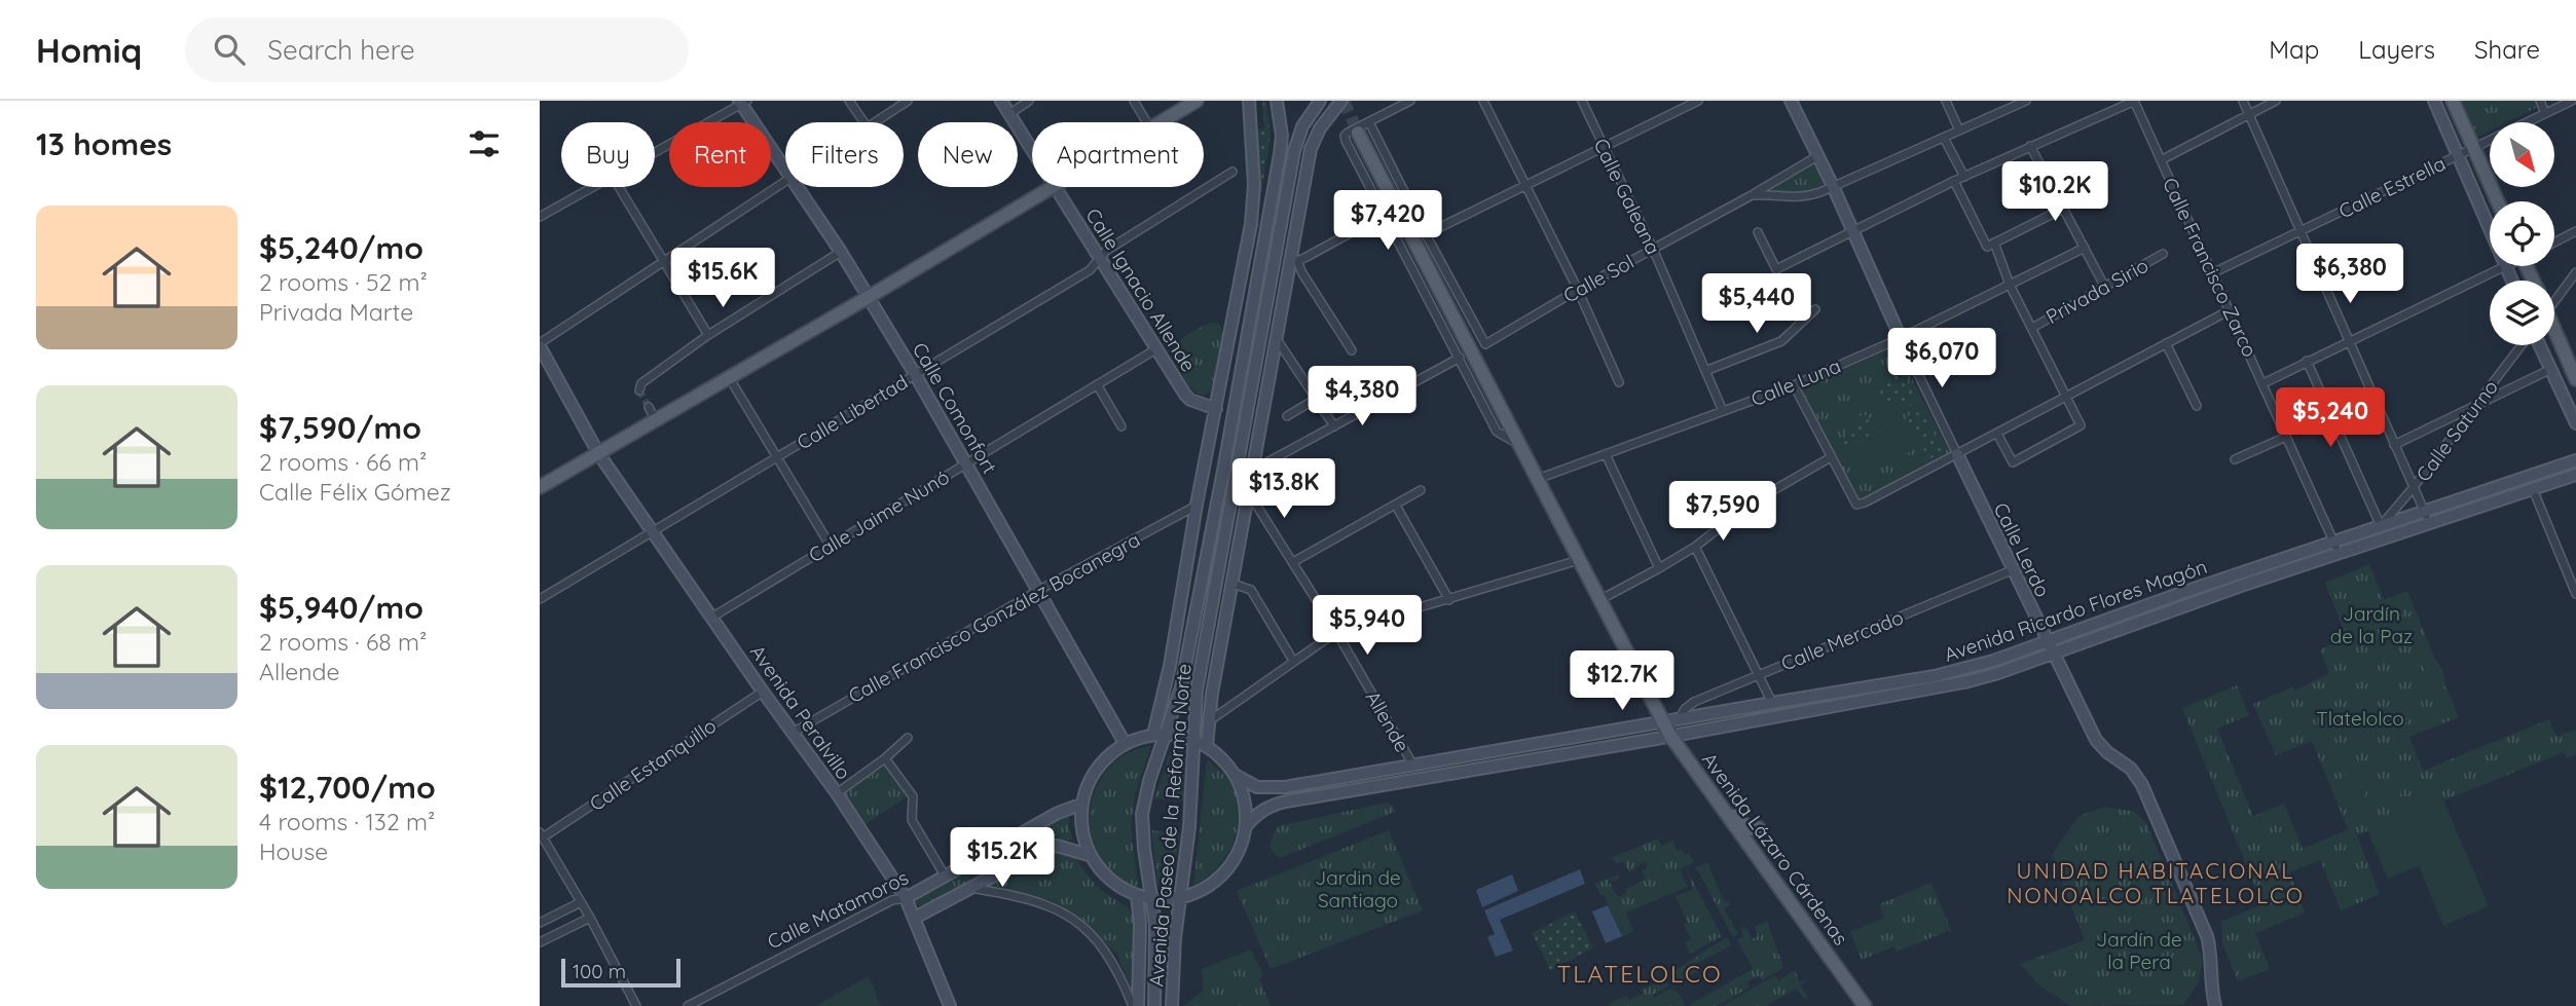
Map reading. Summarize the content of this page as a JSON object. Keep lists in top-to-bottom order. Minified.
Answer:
{"streets":{"main road":["Calle Ignacio Allende","Calle Comonfort","Calle Lerdo","Avenida Ricardo Flores Magón","Avenida Peralvillo","Avenida Paseo de la Reforma Norte","Avenida Lázaro Cárdenas","Calle Matamoros"],"street":["Calle Estrella","Calle Galeana","Calle Francisco Zarco","Calle Sol","Privada Sirio","Calle Luna","Calle Libertad","Calle Saturno","Calle Jaime Nunó","Calle Francisco González Bocanegra","Calle Mercado","Allende","Calle Estanquillo"]},"crossings":[["Calle Estrella","Calle Francisco Zarco"],["Calle Galeana","Calle Sol"],["Calle Galeana","Calle Luna"],["Calle Francisco Zarco","Avenida Ricardo Flores Magón"],["Calle Sol","Calle Lerdo"],["Calle Ignacio Allende","Calle Libertad"],["Calle Ignacio Allende","Calle Jaime Nunó"],["Calle Ignacio Allende","Avenida Paseo de la Reforma Norte"],["Calle Luna","Calle Lerdo"],["Calle Luna","Avenida Lázaro Cárdenas"],["Calle Comonfort","Calle Libertad"],["Calle Comonfort","Calle Jaime Nunó"],["Calle Comonfort","Calle Francisco González Bocanegra"],["Calle Libertad","Avenida Peralvillo"],["Calle Saturno","Avenida Ricardo Flores Magón"],["Calle Jaime Nunó","Avenida Peralvillo"],["Calle Lerdo","Avenida Ricardo Flores Magón"],["Calle Lerdo","Calle Mercado"],["Avenida Ricardo Flores Magón","Calle Mercado"],["Avenida Ricardo Flores Magón","Allende"],["Avenida Ricardo Flores Magón","Avenida Lázaro Cárdenas"],["Calle Francisco González Bocanegra","Avenida Peralvillo"],["Calle Francisco González Bocanegra","Avenida Paseo de la Reforma Norte"],["Avenida Peralvillo","Calle Estanquillo"],["Avenida Peralvillo","Calle Matamoros"],["Allende","Avenida Paseo de la Reforma Norte"]],"districts":["UNIDAD HABITACIONAL NONOALCO TLATELOLCO","TLATELOLCO"],"parks":["Jardín de la Paz","Tlatelolco","Jardin de Santiago","Jardín de la Pera"],"scale_bar":"100 m","north":"bottom right","page":{"header":"Homiq","search":"Search here","nav":["Map","Layers","Share"],"heading":"13 homes","chip":["Buy","Rent","Filters","New","Apartment"],"price":["$10.2K","$7,420","$6,380","$15.6K","$5,440","$6,070","$4,380","$5,240","$13.8K","$7,590","$5,940","$12.7K","$15.2K"],"list":[{"name":"$5,240/mo","note":"2 rooms · 52 m² · Privada Marte"},{"name":"$7,590/mo","note":"2 rooms · 66 m² · Calle Félix Gómez"},{"name":"$5,940/mo","note":"2 rooms · 68 m² · Allende"},{"name":"$12,700/mo","note":"4 rooms · 132 m² · House"}],"scale":"100 m"}}
